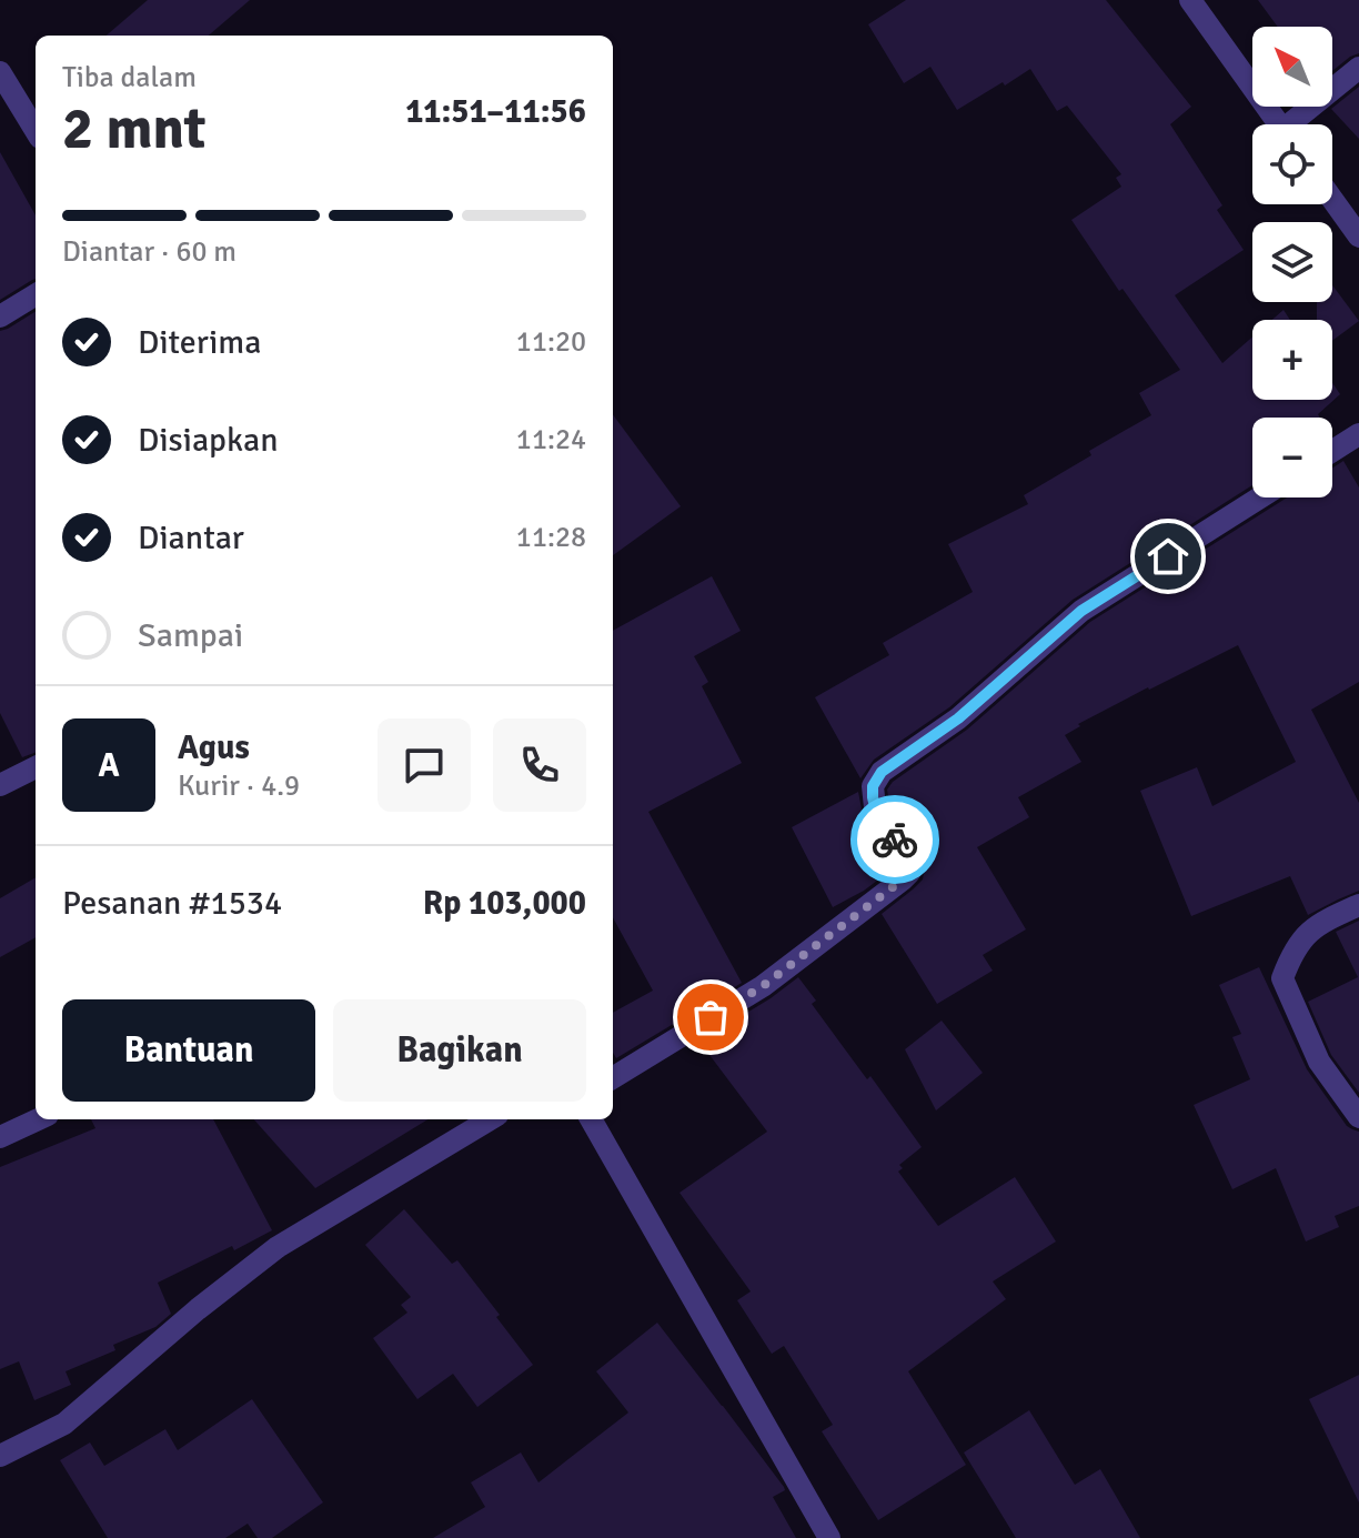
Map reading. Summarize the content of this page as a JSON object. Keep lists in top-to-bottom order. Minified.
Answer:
{"north":"top left","page":{"map_buttons":["+","−"],"heading":["2 mnt","Tiba dalam","11:51–11:56"],"panel":["Agus","Kurir · 4.9","Pesanan #1534","Rp 103,000"],"bar":"Diantar · 60 m","list":[["Diterima","11:20"],["Disiapkan","11:24"],["Diantar","11:28"],"Sampai"],"round":"A","buttons":["Bantuan","Bagikan"]}}
